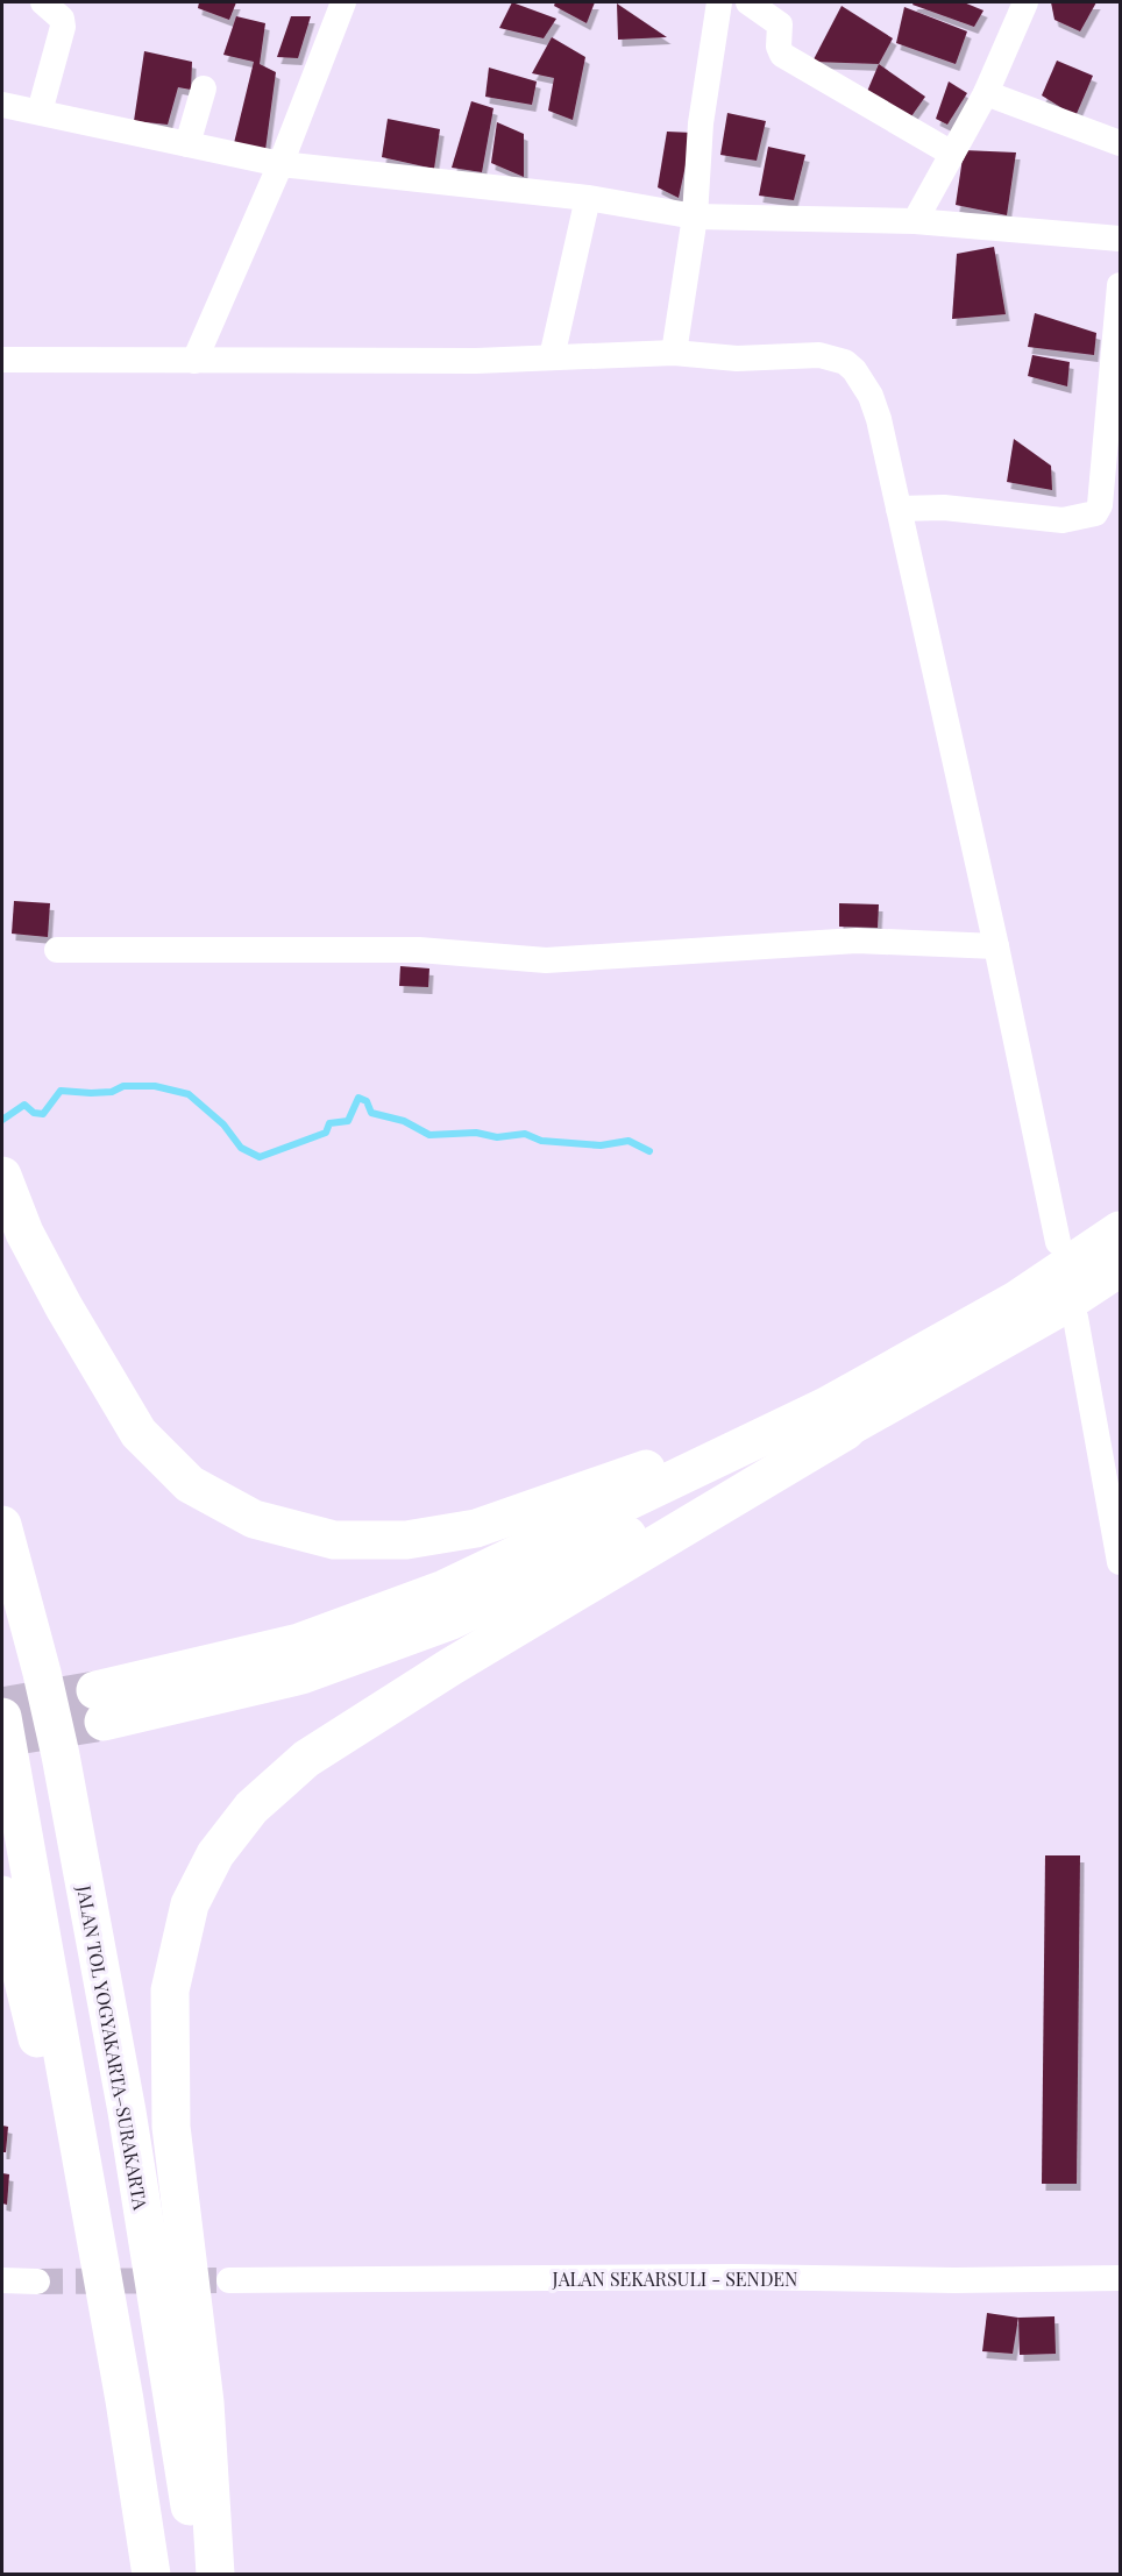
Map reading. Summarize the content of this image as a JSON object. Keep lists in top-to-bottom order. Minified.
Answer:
{"streets":{"highway":["JALAN TOL YOGYAKARTA–SURAKARTA"],"street":["JALAN SEKARSULI - SENDEN"]}}
